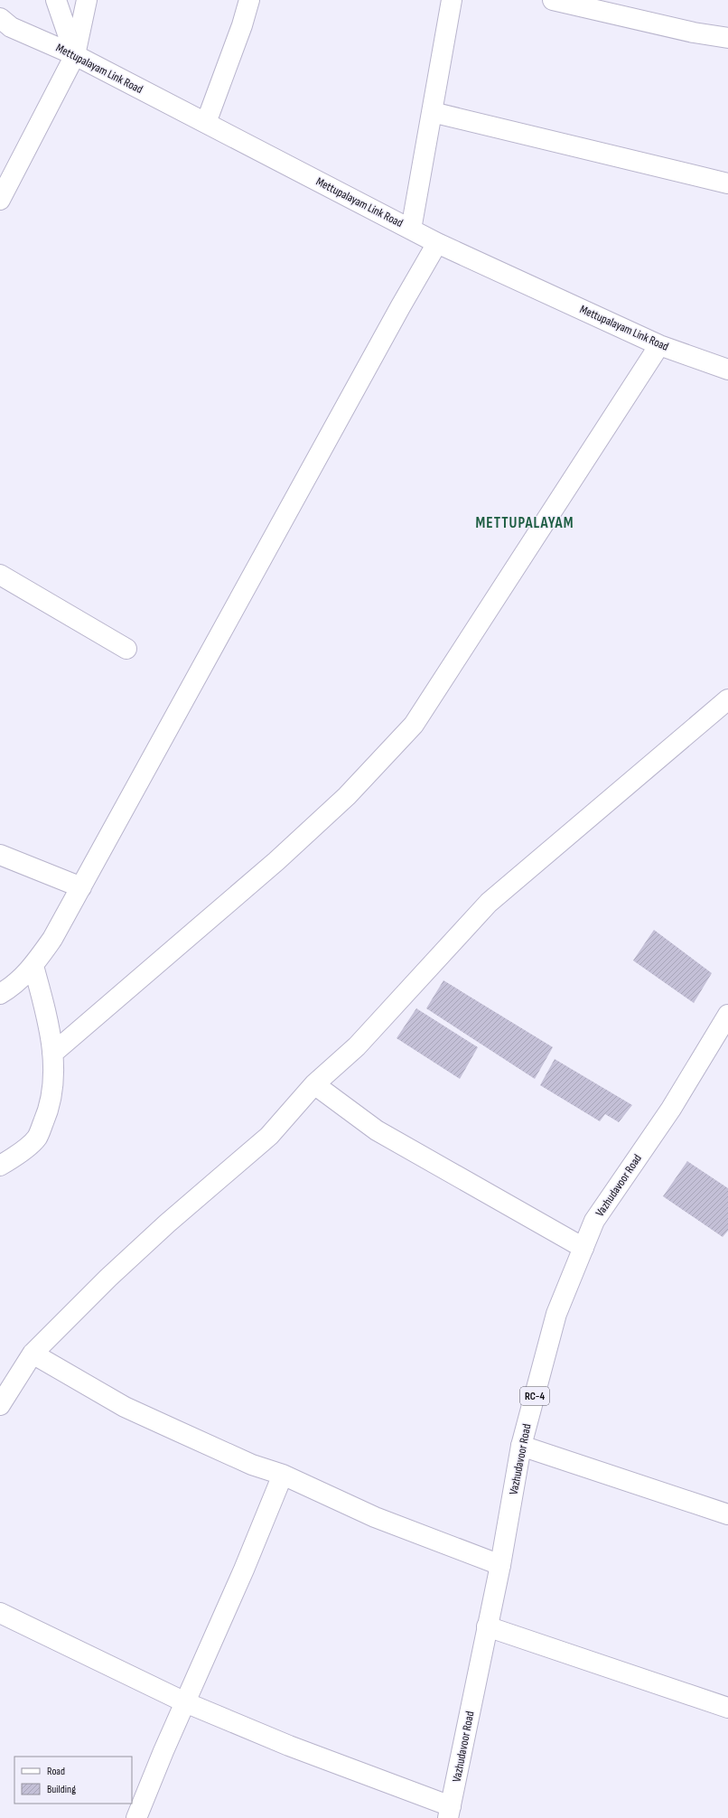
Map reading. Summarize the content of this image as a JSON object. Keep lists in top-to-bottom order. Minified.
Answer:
{"streets":{"street":["Mettupalayam Link Road","Vazhudavoor Road","RC-4"]},"districts":["METTUPALAYAM"],"legend":["Road","Building"]}
